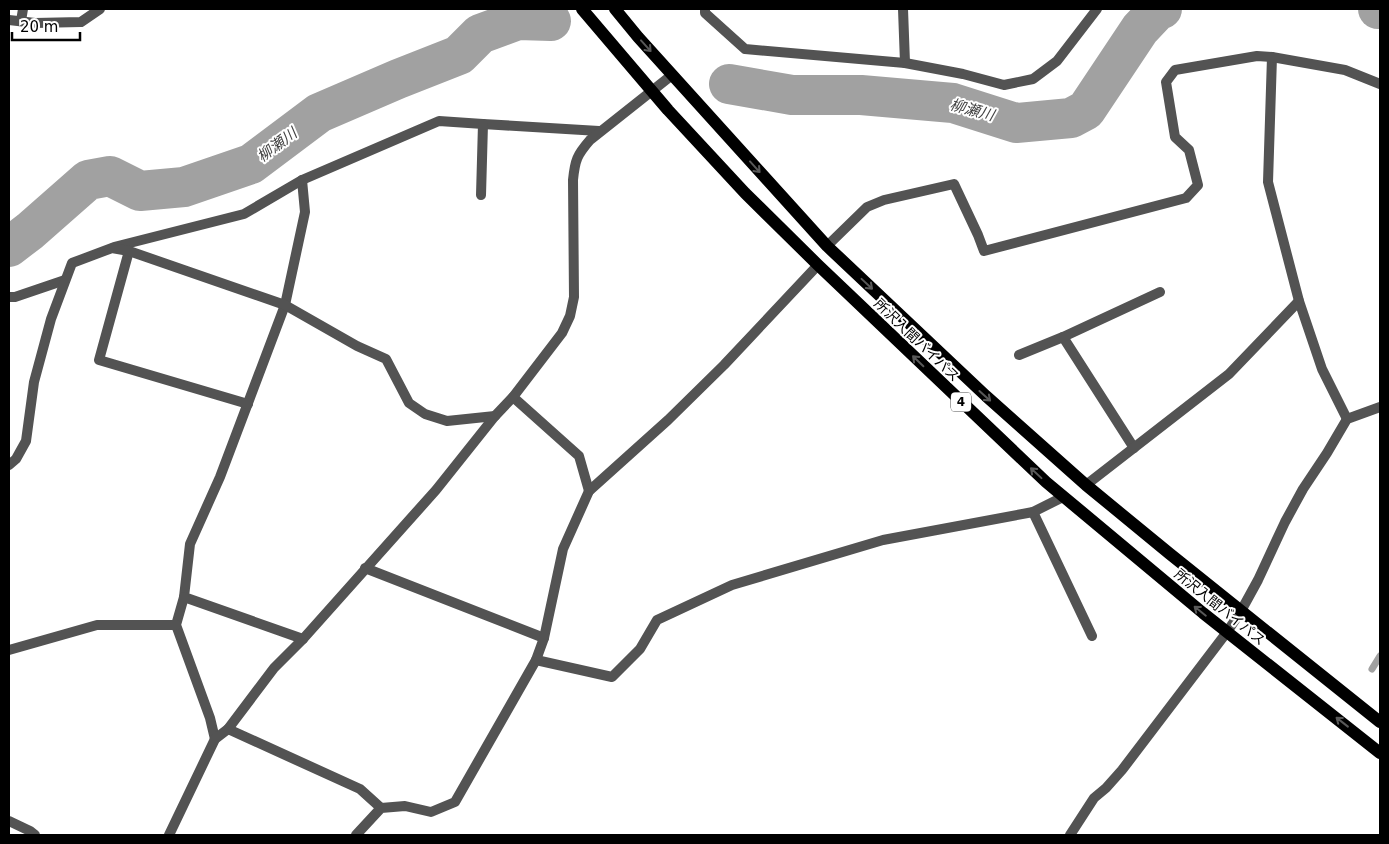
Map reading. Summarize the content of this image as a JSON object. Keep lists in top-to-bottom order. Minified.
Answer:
{"streets":{"main road":["所沢入間バイパス","4"]},"water":["柳瀬川"],"scale_bar":"20 m"}
